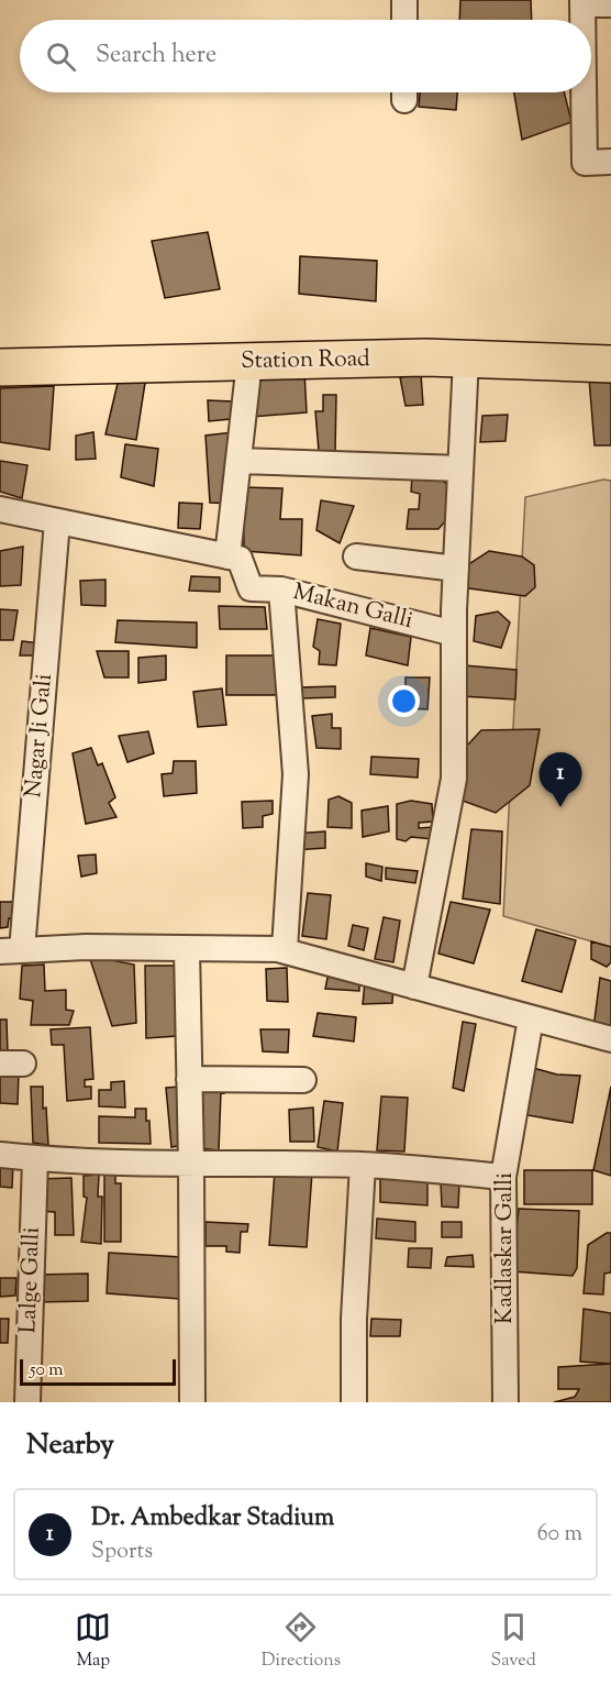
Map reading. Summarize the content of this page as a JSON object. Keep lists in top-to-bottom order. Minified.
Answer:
{"streets":{"highway":["Station Road"],"street":["Makan Galli","Nagar Ji Gali","Kadlaskar Galli","Lalge Galli"]},"scale_bar":"50 m","page":{"search":"Search here","pins":"1","scale":"50 m","heading":"Nearby","list":[{"mark":"1","name":"Dr. Ambedkar Stadium","note":"Sports","value":"60 m"}],"nav":["Map","Directions","Saved"]}}
